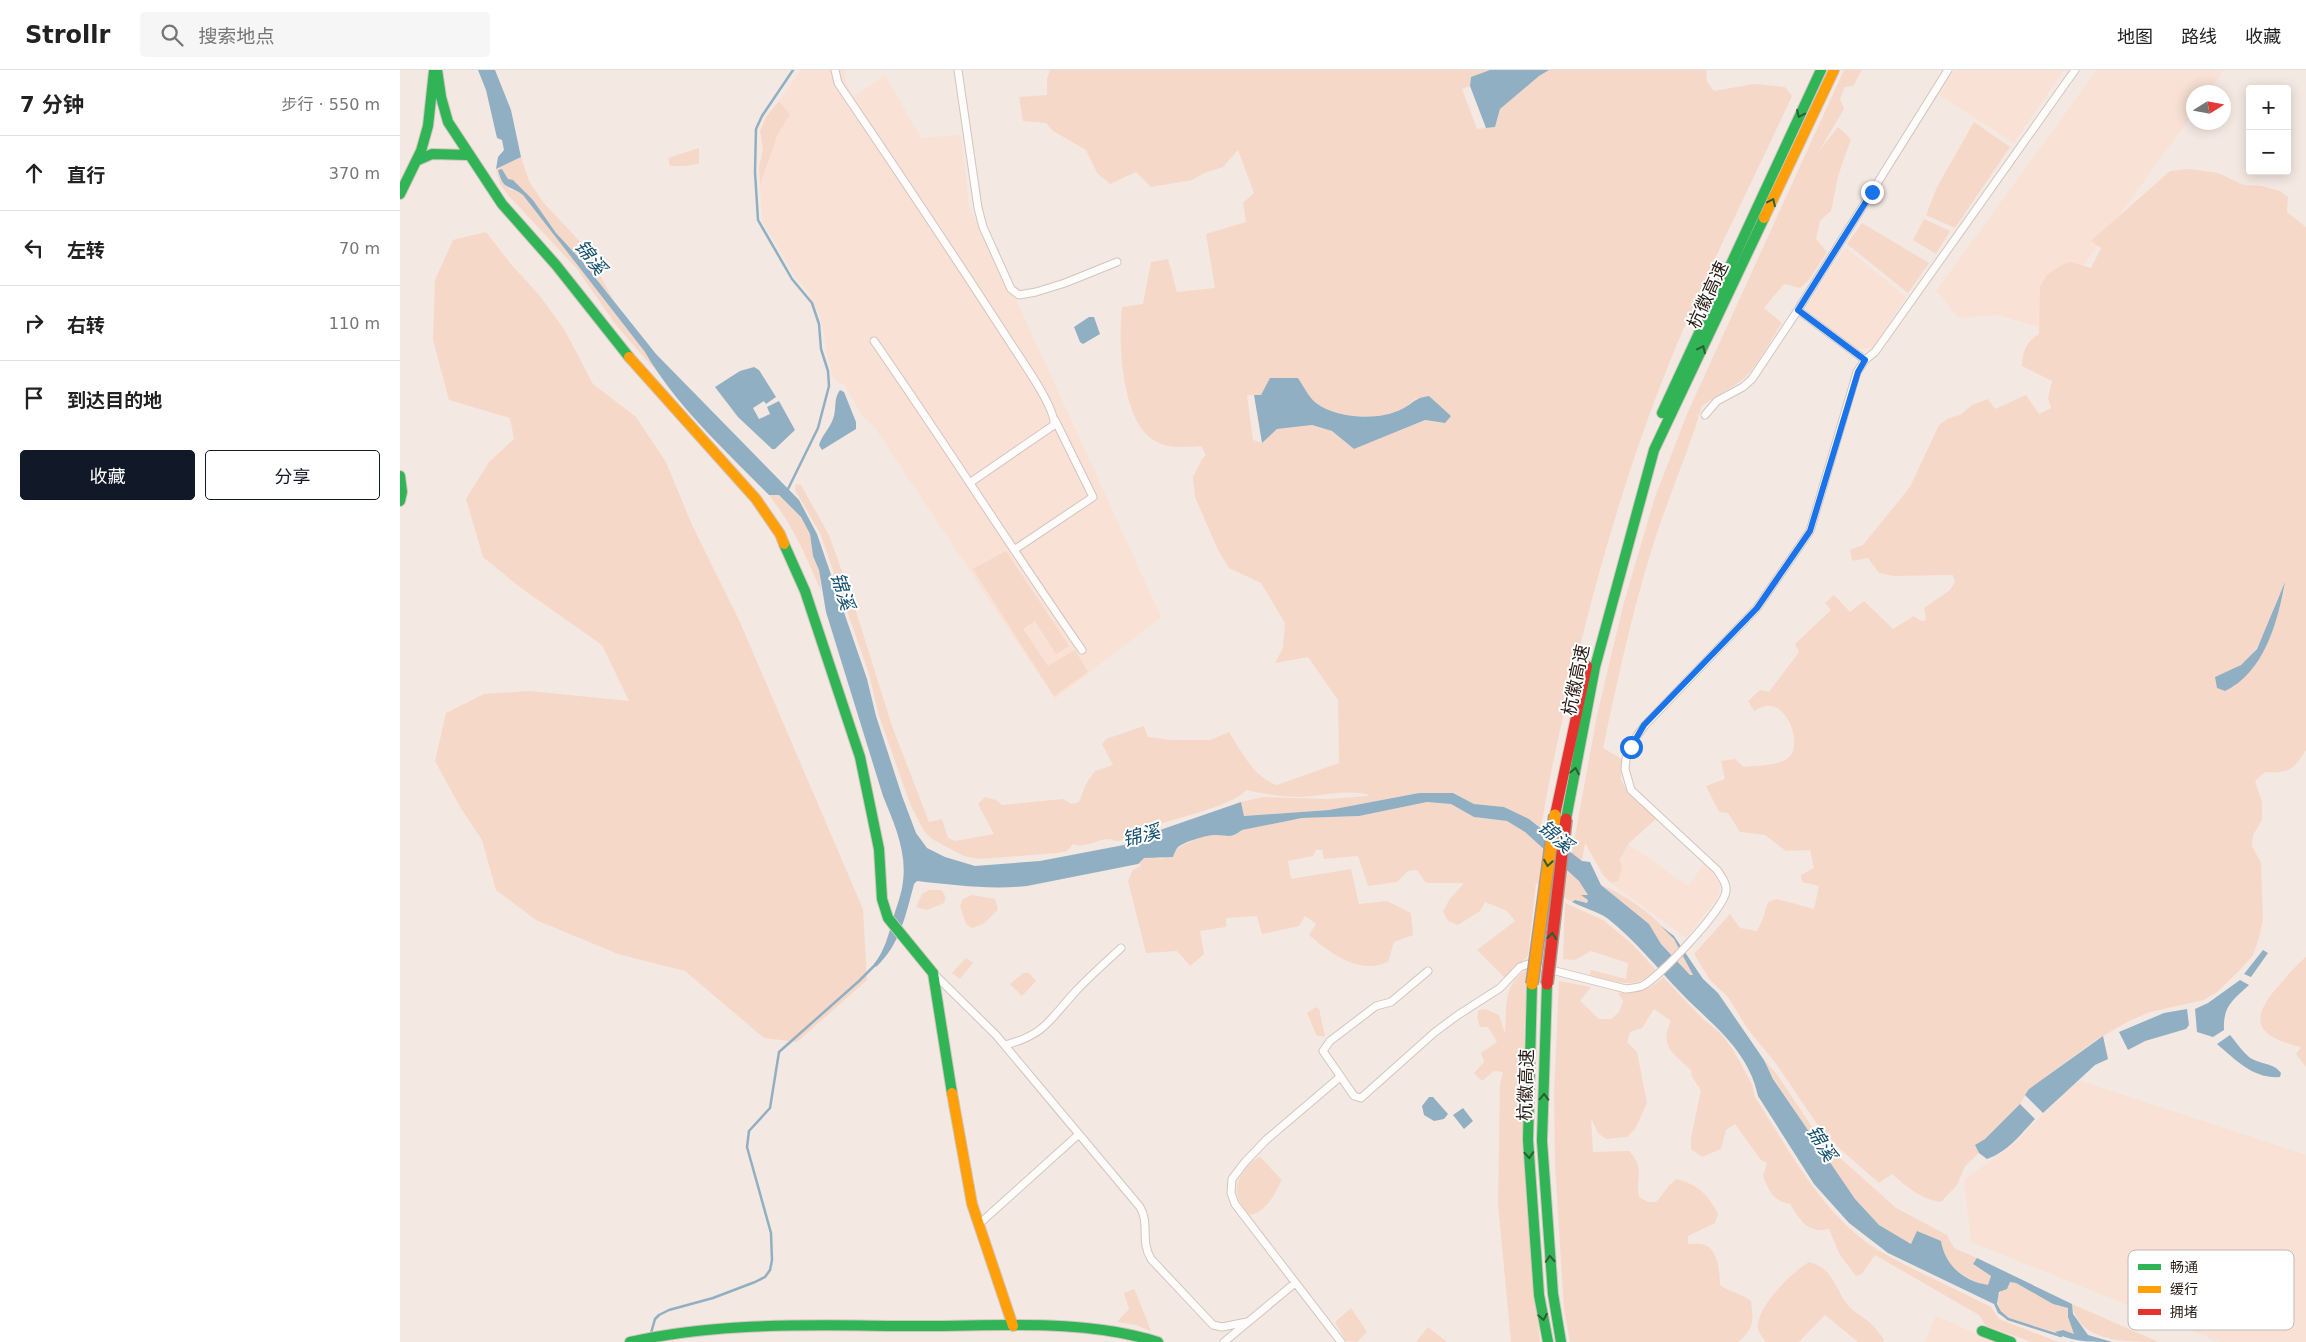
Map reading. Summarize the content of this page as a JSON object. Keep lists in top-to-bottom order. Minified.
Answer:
{"streets":{"main road":["杭徽高速"]},"water":["锦溪"],"legend":["畅通","缓行","拥堵"],"north":"right","page":{"header":"Strollr","search":"搜索地点","nav":["地图","路线","收藏"],"heading":["7 分钟","步行 · 550 m"],"map_buttons":["+","−"],"list":[["直行","370 m"],["左转","70 m"],["右转","110 m"],"到达目的地"],"buttons":["收藏","分享"]}}
